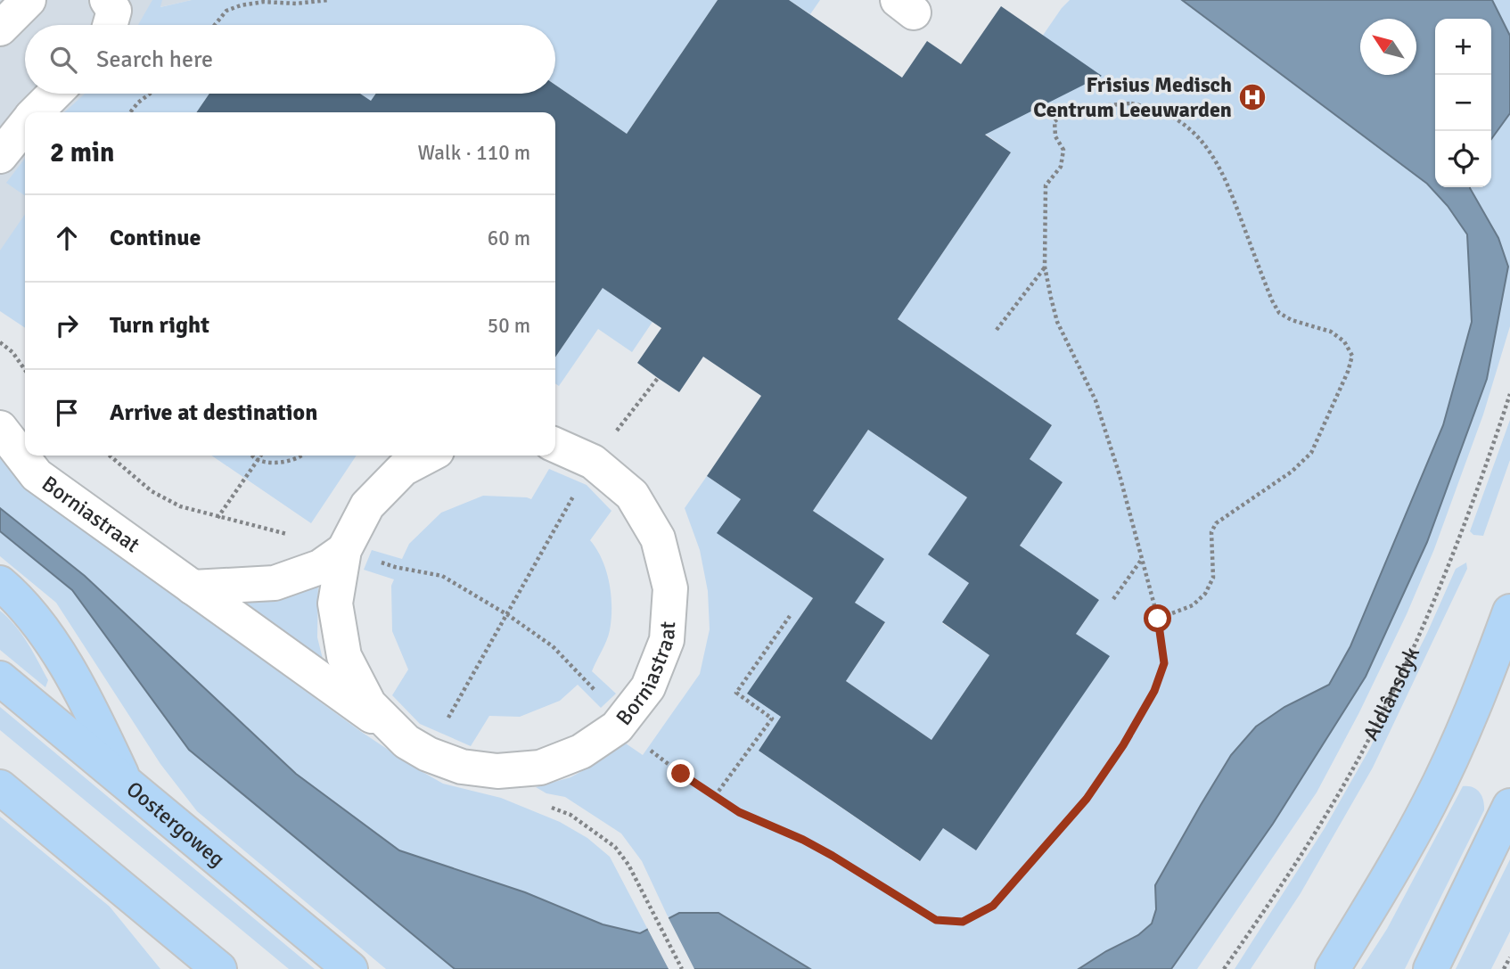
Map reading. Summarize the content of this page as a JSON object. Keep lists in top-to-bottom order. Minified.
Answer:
{"streets":{"main road":["Oostergoweg"],"lane":["Borniastraat"],"path":["Aldlânsdyk"]},"places":{"hospital":["Frisius Medisch Centrum Leeuwarden"]},"north":"top left","page":{"map_buttons":["+","−"],"search":"Search here","heading":["2 min","Walk · 110 m"],"list":[["Continue","60 m"],["Turn right","50 m"],"Arrive at destination"]}}
